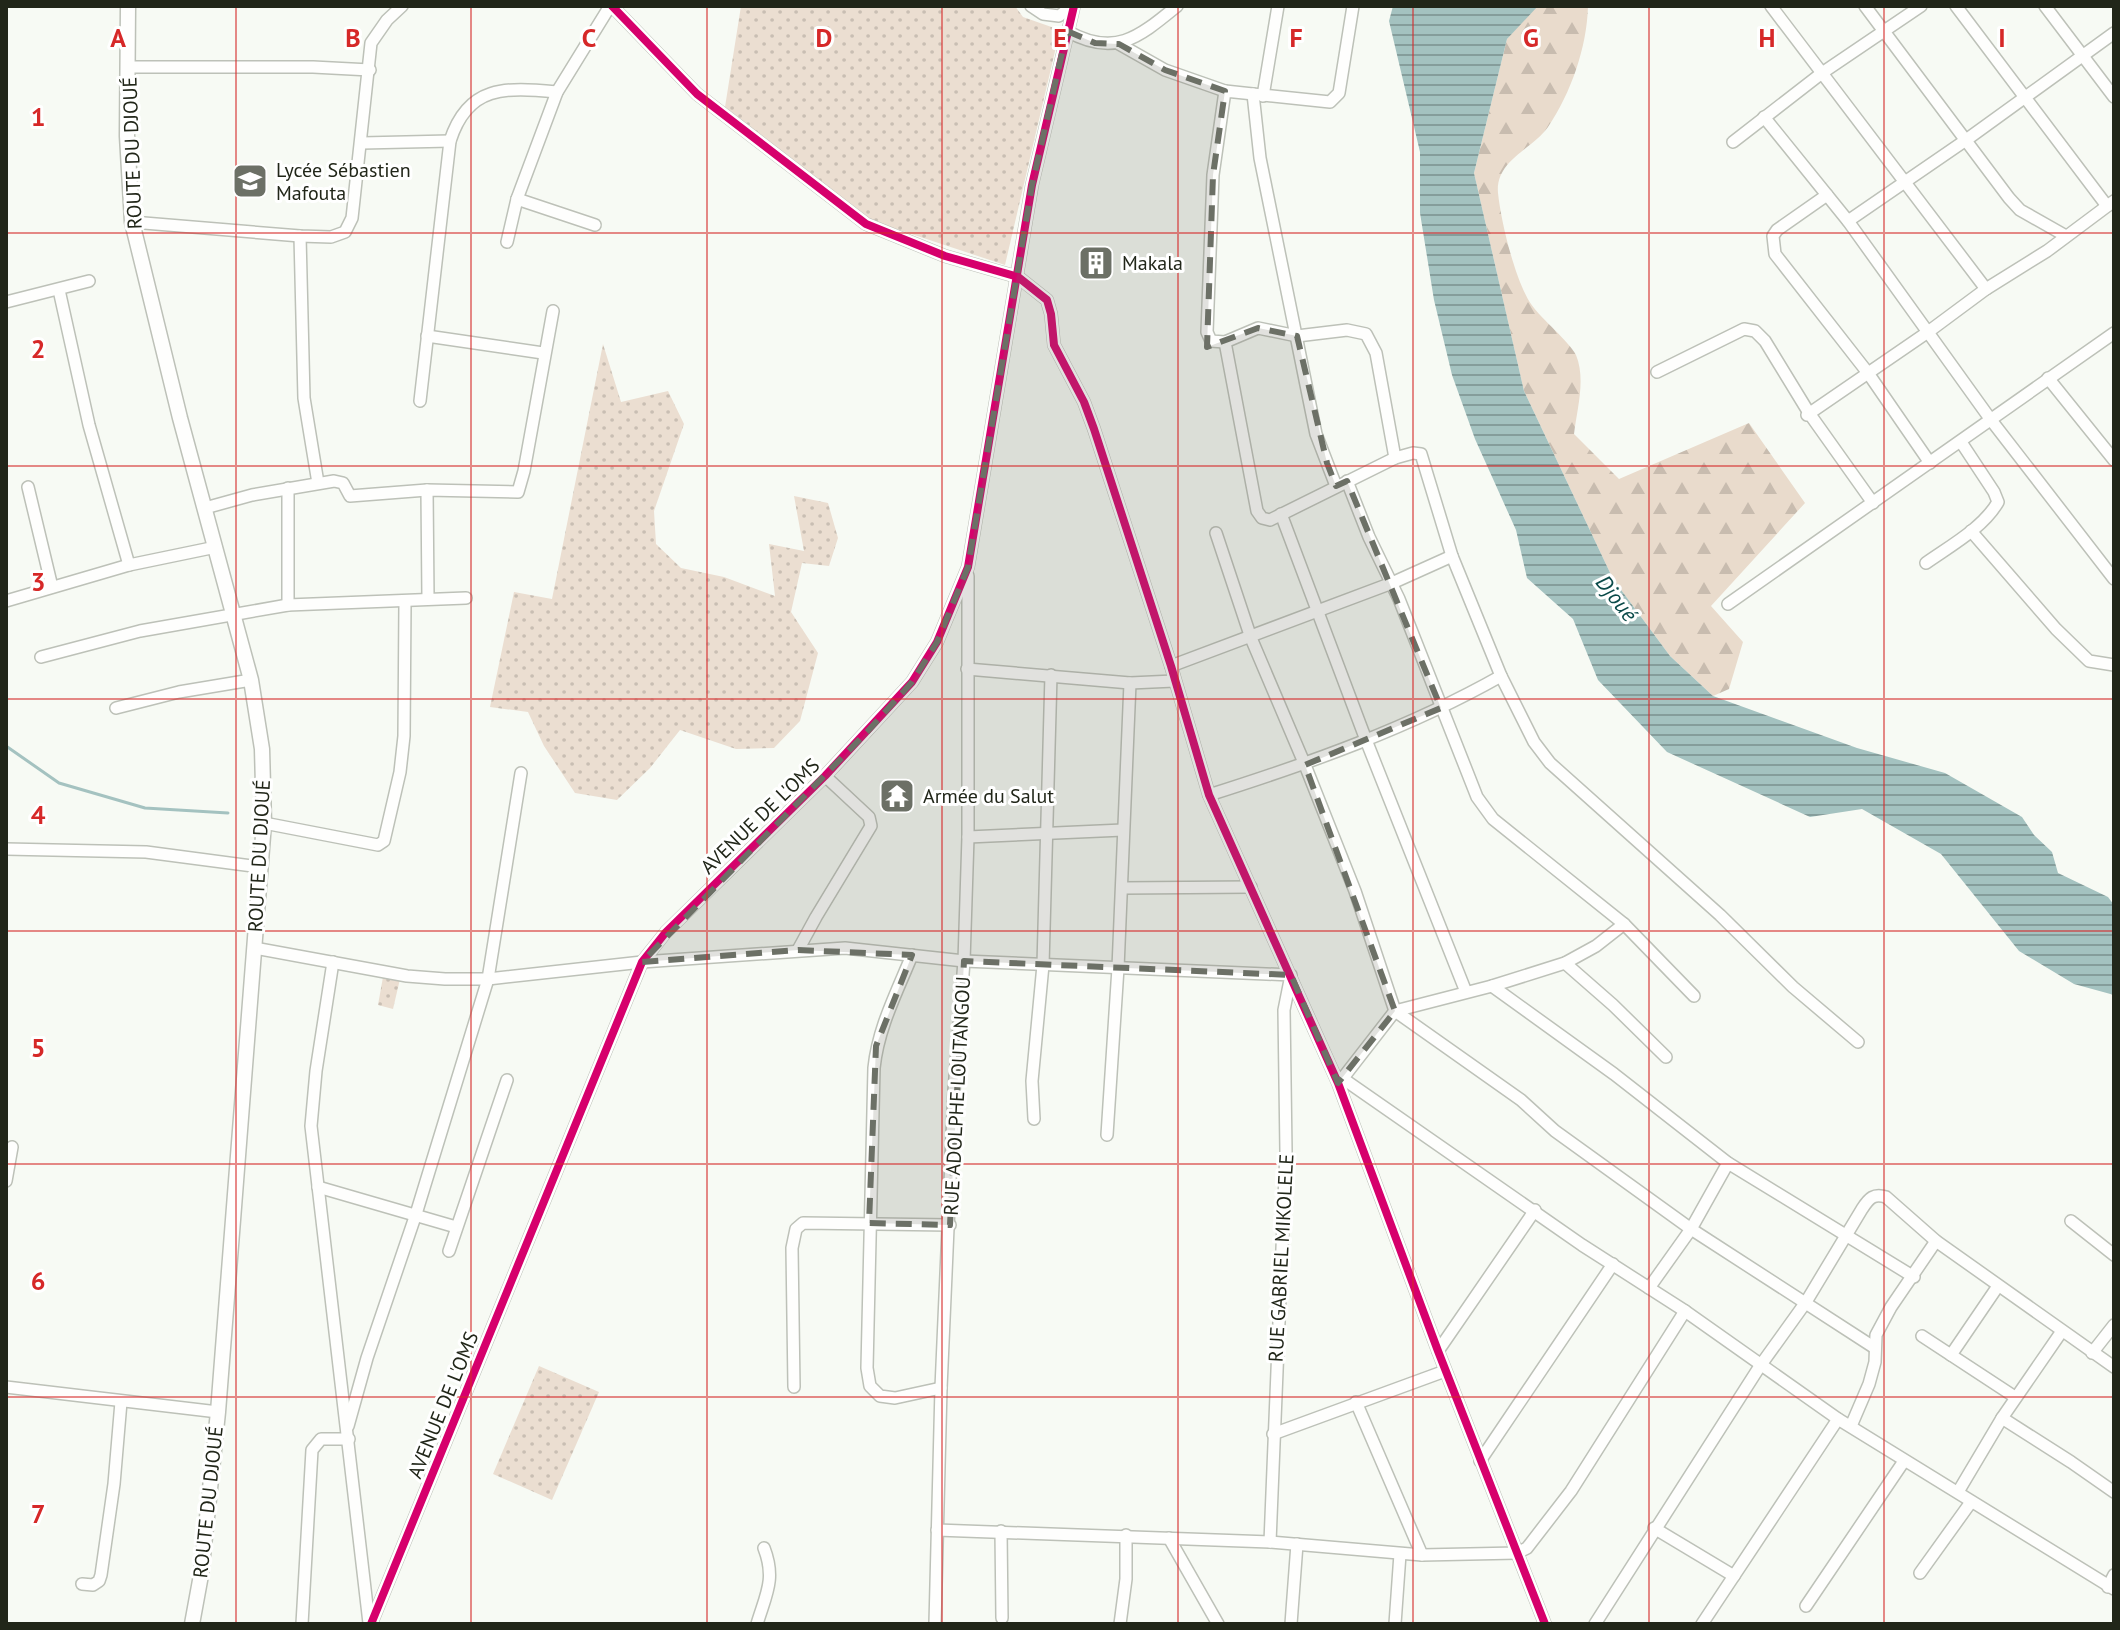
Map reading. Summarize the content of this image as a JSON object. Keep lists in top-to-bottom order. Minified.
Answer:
{"streets":{"main road":["ROUTE DU DJOUÉ"],"street":["AVENUE DE L'OMS","RUE ADOLPHE LOUTANGOU","RUE GABRIEL MIKOLELE"]},"crossings":[["AVENUE DE L'OMS","RUE ADOLPHE LOUTANGOU"]],"water":["Djoué"],"places":{"school or university":["Lycée Sébastien Mafouta"],"building":["Makala"],"temple":["Armée du Salut"]},"grid":{"columns":["A","B","C","D","E","F","G","H","I"],"rows":["1","2","3","4","5","6","7"]}}
